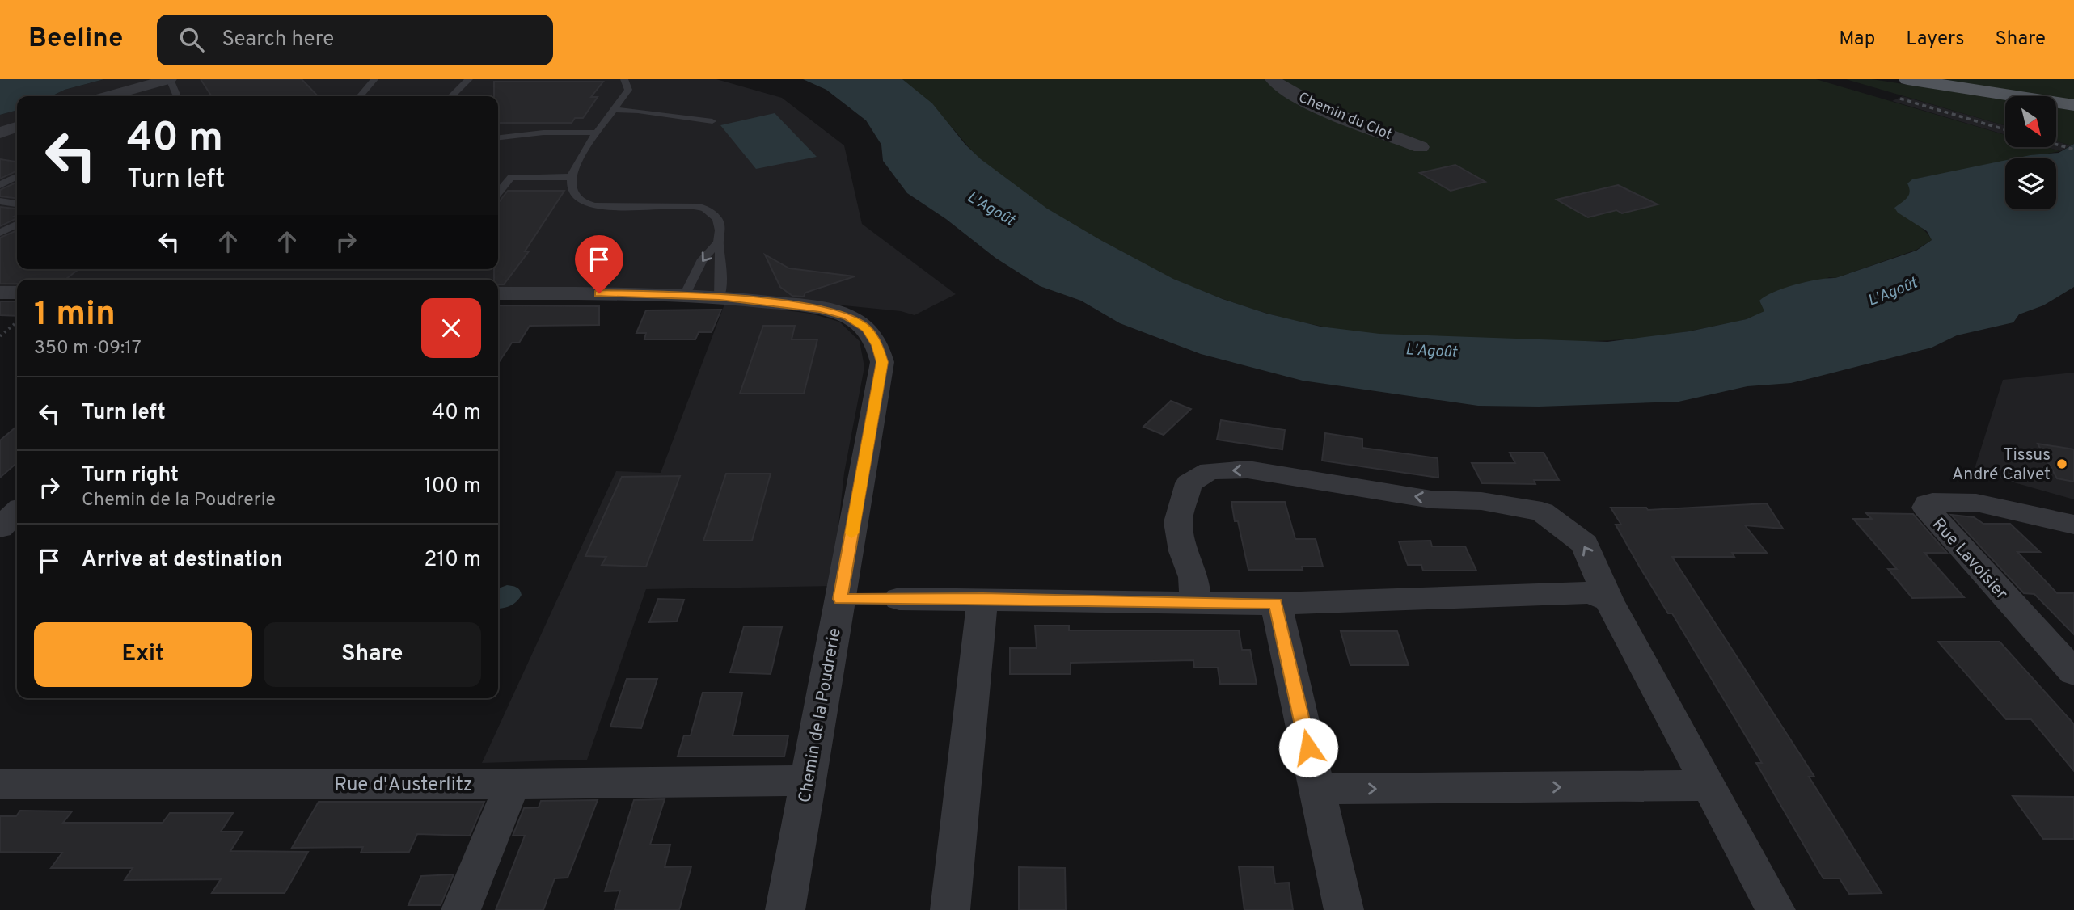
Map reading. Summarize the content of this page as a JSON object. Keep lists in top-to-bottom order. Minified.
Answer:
{"streets":{"street":["Chemin du Clot","Rue Lavoisier","Chemin de la Poudrerie","Rue d'Austerlitz"]},"crossings":[["Chemin de la Poudrerie","Rue d'Austerlitz"]],"water":["L'Agoût"],"places":["Tissus André Calvet"],"north":"bottom right","page":{"header":"Beeline","search":"Search here","nav":["Map","Layers","Share"],"turn":["40 m","Turn left"],"heading":["1 min","350 m · 09:17"],"list":[{"name":"Turn left","value":"40 m"},{"name":"Turn right","note":"Chemin de la Poudrerie","value":"100 m"},{"name":"Arrive at destination","value":"210 m"}],"buttons":["Exit","Share"]}}
